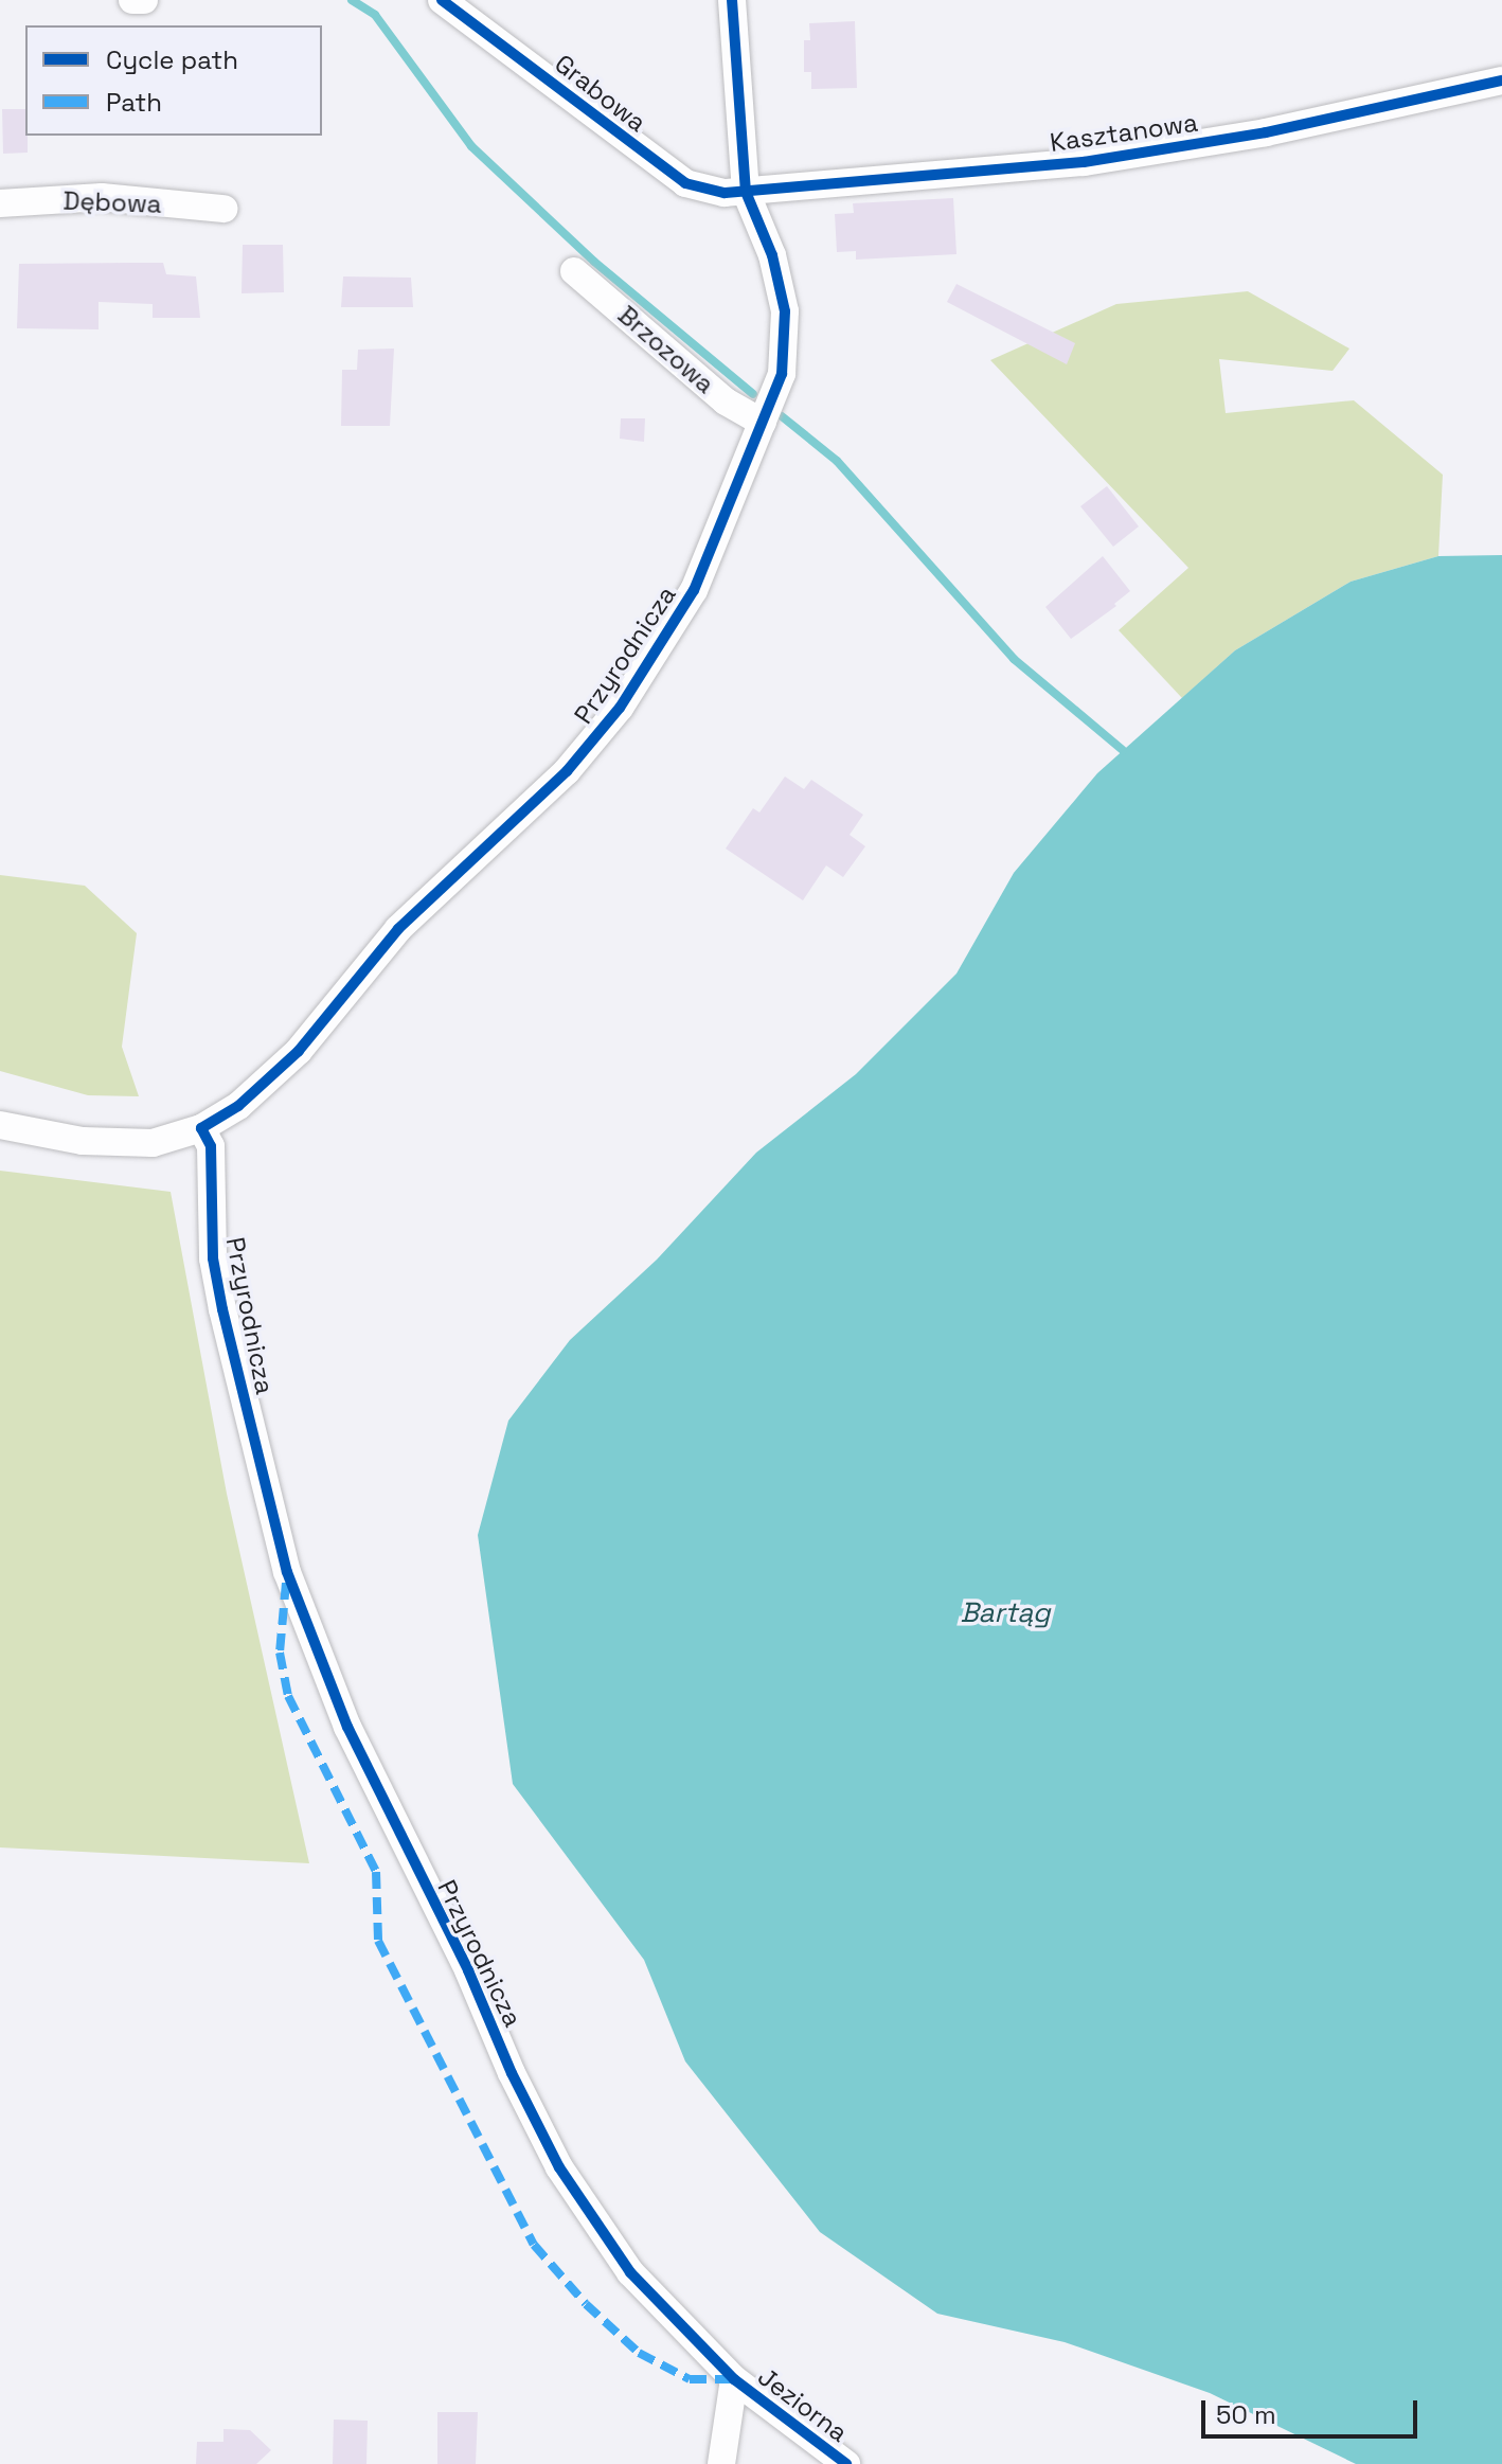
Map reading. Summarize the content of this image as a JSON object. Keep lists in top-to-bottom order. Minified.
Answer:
{"streets":{"street":["Grabowa","Kasztanowa","Dębowa","Brzozowa","Przyrodnicza","Jeziorna"]},"crossings":[["Grabowa","Kasztanowa"],["Grabowa","Przyrodnicza"],["Kasztanowa","Przyrodnicza"],["Brzozowa","Przyrodnicza"],["Przyrodnicza","Jeziorna"]],"water":["Bartąg"],"legend":["Cycle path","Path"],"scale_bar":"50 m"}
